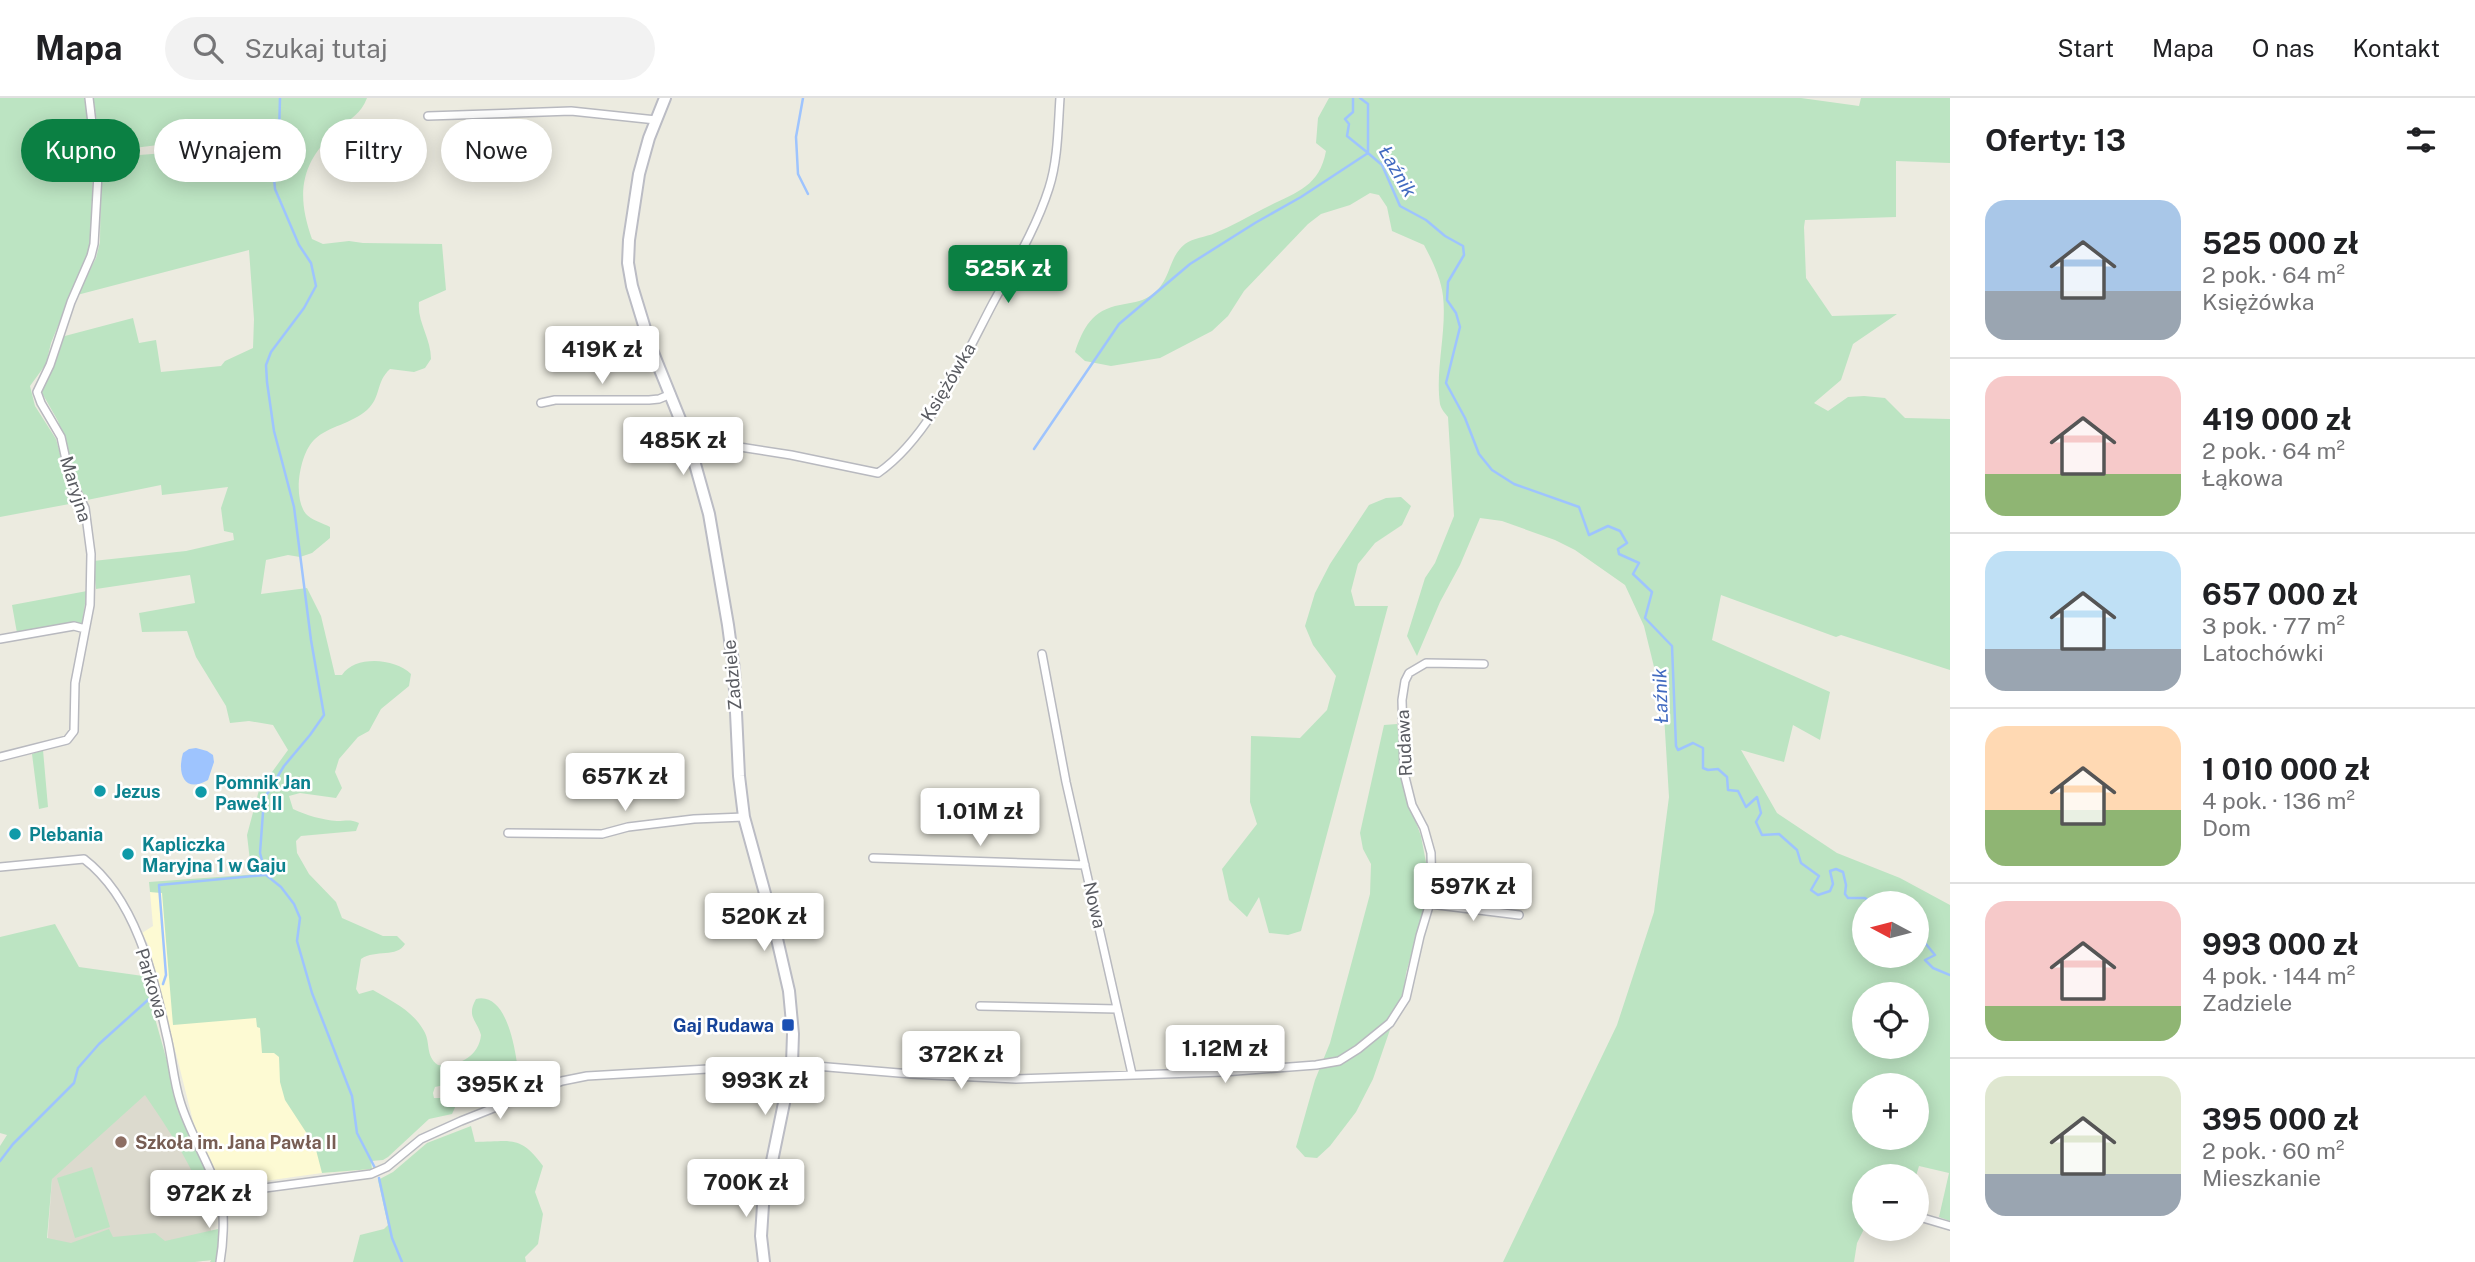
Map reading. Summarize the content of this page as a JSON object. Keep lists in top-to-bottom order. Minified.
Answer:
{"streets":{"street":["Księżówka","Maryjna","Zadziele","Rudawa","Nowa","Parkowa"]},"crossings":[["Księżówka","Zadziele"],["Zadziele","Rudawa"],["Rudawa","Nowa"],["Rudawa","Parkowa"]],"water":["Łaźnik"],"places":{"other":["Jezus","Pomnik Jan Paweł II","Plebania","Kapliczka Maryjna 1 w Gaju","Szkoła im. Jana Pawła II"],"transit":["Gaj Rudawa"]},"north":"left","page":{"header":"Mapa","search":"Szukaj tutaj","nav":["Start","Mapa","O nas","Kontakt"],"heading":"Oferty: 13","chip":["Kupno","Wynajem","Filtry","Nowe"],"list":[{"name":"525 000 zł","note":"2 pok. · 64 m² · Księżówka"},{"name":"419 000 zł","note":"2 pok. · 64 m² · Łąkowa"},{"name":"657 000 zł","note":"3 pok. · 77 m² · Latochówki"},{"name":"1 010 000 zł","note":"4 pok. · 136 m² · Dom"},{"name":"993 000 zł","note":"4 pok. · 144 m² · Zadziele"},{"name":"395 000 zł","note":"2 pok. · 60 m² · Mieszkanie"}],"price":["525K zł","419K zł","485K zł","657K zł","1.01M zł","597K zł","520K zł","1.12M zł","372K zł","993K zł","395K zł","700K zł","972K zł"],"map_buttons":["+","−"]}}
